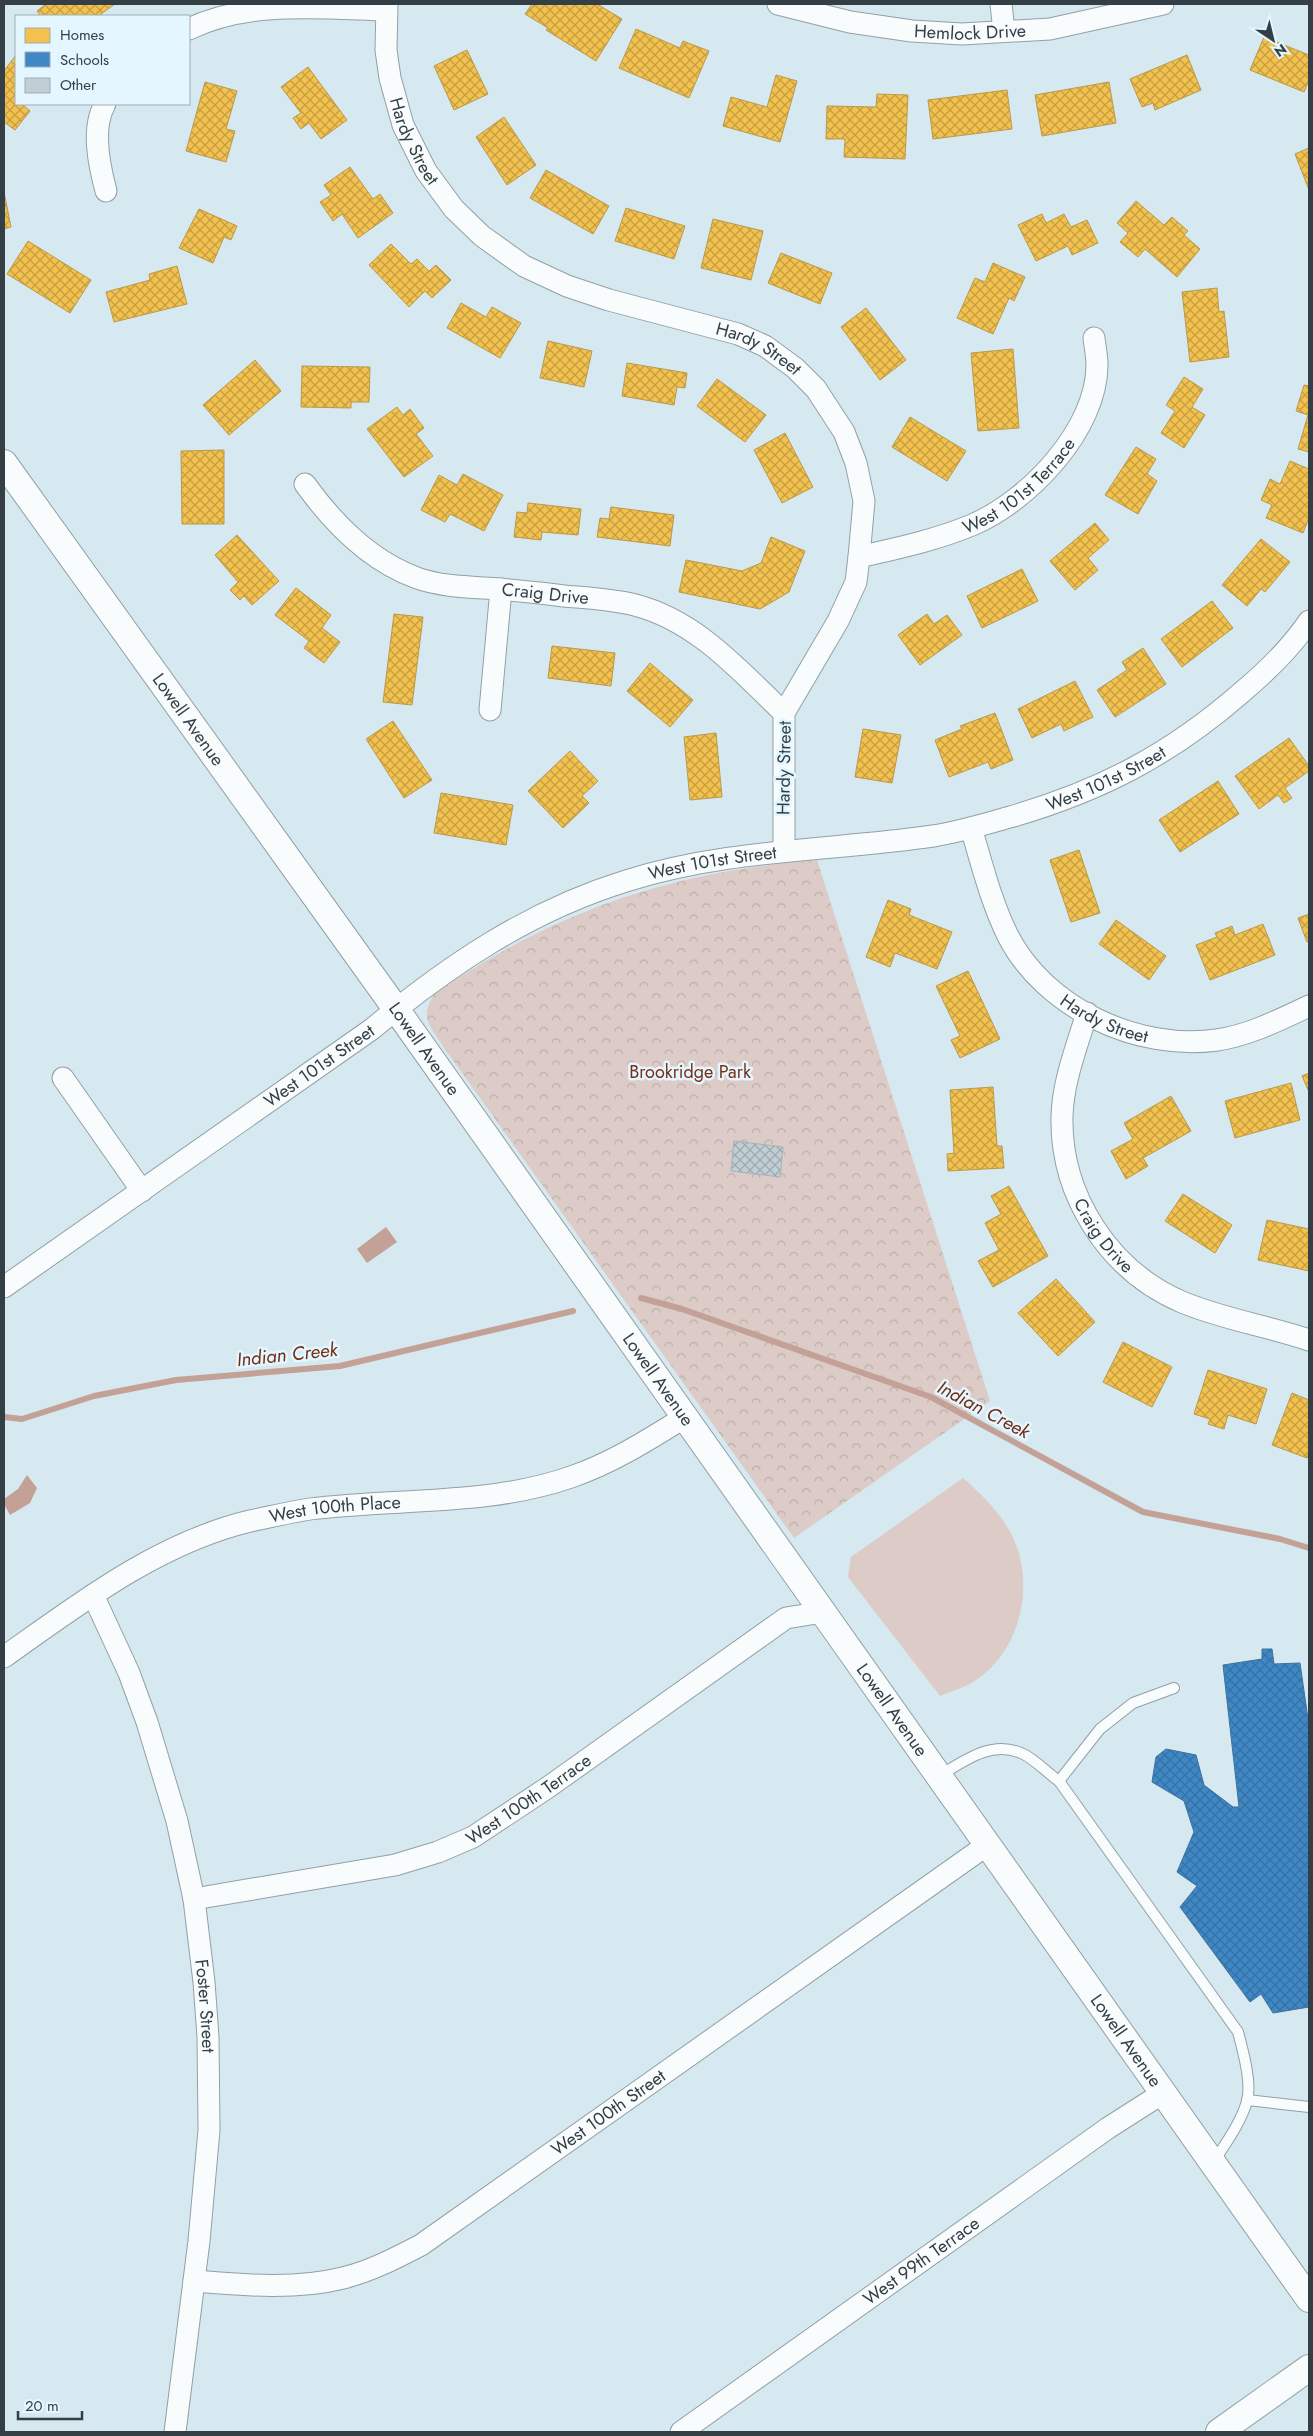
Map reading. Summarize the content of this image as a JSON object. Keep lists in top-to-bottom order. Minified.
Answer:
{"streets":{"street":["Hemlock Drive","Hardy Street","West 101st Terrace","Craig Drive","Lowell Avenue","West 101st Street","West 100th Place","West 100th Terrace","Foster Street","West 100th Street","West 99th Terrace"]},"crossings":[["Hardy Street","West 101st Terrace"],["Hardy Street","Craig Drive"],["Hardy Street","West 101st Street"],["Lowell Avenue","West 101st Street"],["Lowell Avenue","West 100th Place"],["Lowell Avenue","West 100th Terrace"],["Lowell Avenue","West 100th Street"],["Lowell Avenue","West 99th Terrace"],["West 100th Place","Foster Street"],["West 100th Terrace","Foster Street"],["Foster Street","West 100th Street"]],"water":["Indian Creek"],"parks":["Brookridge Park"],"legend":["Homes","Schools","Other"],"scale_bar":"20 m","north":"bottom right"}
